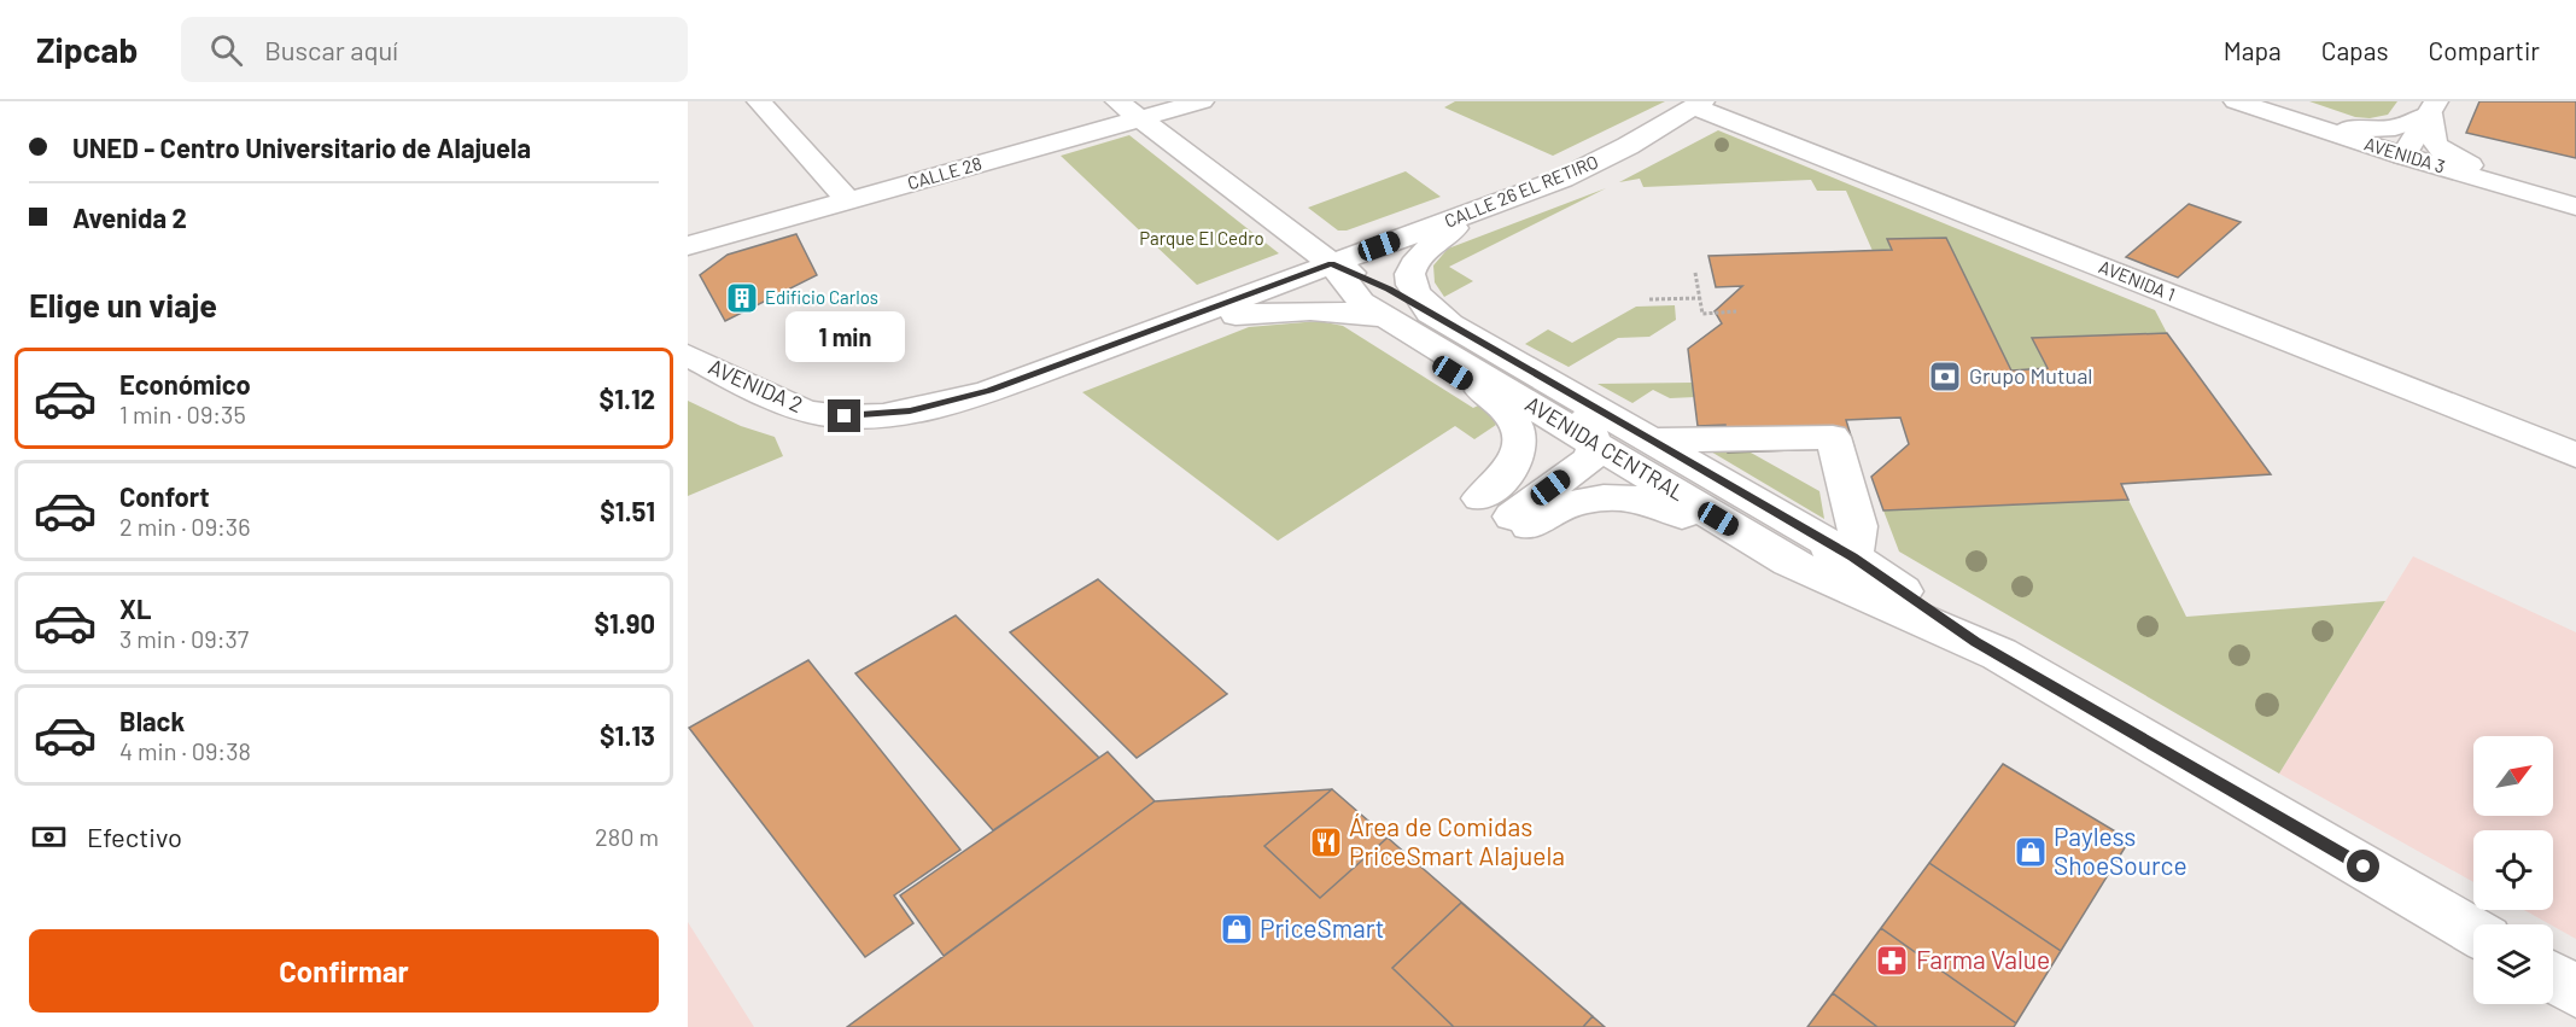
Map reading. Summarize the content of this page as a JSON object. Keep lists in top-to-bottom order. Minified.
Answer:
{"streets":{"street":["AVENIDA 3","CALLE 28","CALLE 26 EL RETIRO","AVENIDA 1","AVENIDA 2","AVENIDA CENTRAL"]},"crossings":[["CALLE 28","AVENIDA CENTRAL"],["CALLE 26 EL RETIRO","AVENIDA 1"],["CALLE 26 EL RETIRO","AVENIDA CENTRAL"]],"parks":["Parque El Cedro"],"places":{"building":["Edificio Carlos"],"bank":["Grupo Mutual"],"restaurant":["Área de Comidas PriceSmart Alajuela"],"shop":["Payless ShoeSource","PriceSmart"],"pharmacy":["Farma Value"]},"north":"top right","page":{"header":"Zipcab","search":"Buscar aquí","nav":["Mapa","Capas","Compartir"],"banner":["UNED - Centro Universitario de Alajuela","Avenida 2"],"heading":"Elige un viaje","bubble":"1 min","list":[{"name":"Económico","note":"1 min · 09:35","value":"$1.12"},{"name":"Confort","note":"2 min · 09:36","value":"$1.51"},{"name":"XL","note":"3 min · 09:37","value":"$1.90"},{"name":"Black","note":"4 min · 09:38","value":"$1.13"}],"pay":["Efectivo","280 m"],"buttons":"Confirmar"}}
